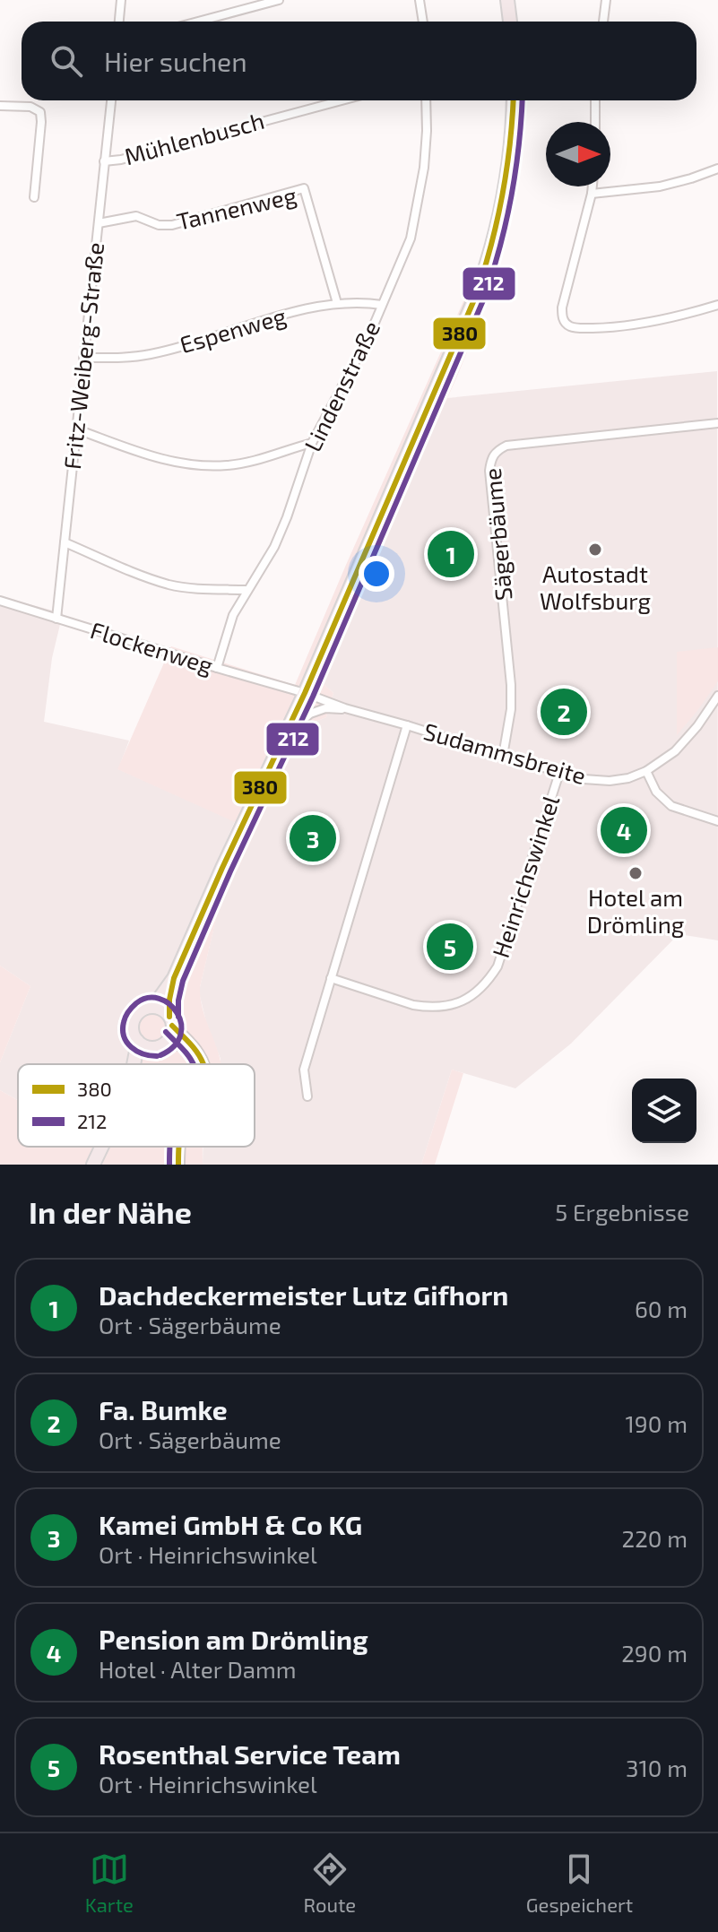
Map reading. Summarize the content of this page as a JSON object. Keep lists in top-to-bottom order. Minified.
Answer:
{"streets":{"street":["Mühlenbusch","Tannenweg","Espenweg","Fritz-Weiberg-Straße","Lindenstraße","Sägerbäume","Flockenweg","Sudammsbreite","Heinrichswinkel"]},"crossings":[["Mühlenbusch","Fritz-Weiberg-Straße"],["Tannenweg","Espenweg"],["Tannenweg","Fritz-Weiberg-Straße"],["Espenweg","Fritz-Weiberg-Straße"],["Espenweg","Lindenstraße"],["Fritz-Weiberg-Straße","Flockenweg"],["Lindenstraße","Flockenweg"],["Sägerbäume","Sudammsbreite"],["Flockenweg","Sudammsbreite"],["Sudammsbreite","Heinrichswinkel"]],"places":["Autostadt Wolfsburg","Hotel am Drömling"],"lines":["transit line 380","transit line 212"],"legend":["380","212"],"north":"right","page":{"search":"Hier suchen","pins":["1","2","4","3","5"],"heading":["In der Nähe","5 Ergebnisse"],"list":[{"mark":"1","name":"Dachdeckermeister Lutz Gifhorn","note":"Ort · Sägerbäume","value":"60 m"},{"mark":"2","name":"Fa. Bumke","note":"Ort · Sägerbäume","value":"190 m"},{"mark":"3","name":"Kamei GmbH & Co KG","note":"Ort · Heinrichswinkel","value":"220 m"},{"mark":"4","name":"Pension am Drömling","note":"Hotel · Alter Damm","value":"290 m"},{"mark":"5","name":"Rosenthal Service Team","note":"Ort · Heinrichswinkel","value":"310 m"}],"nav":["Karte","Route","Gespeichert"]}}
